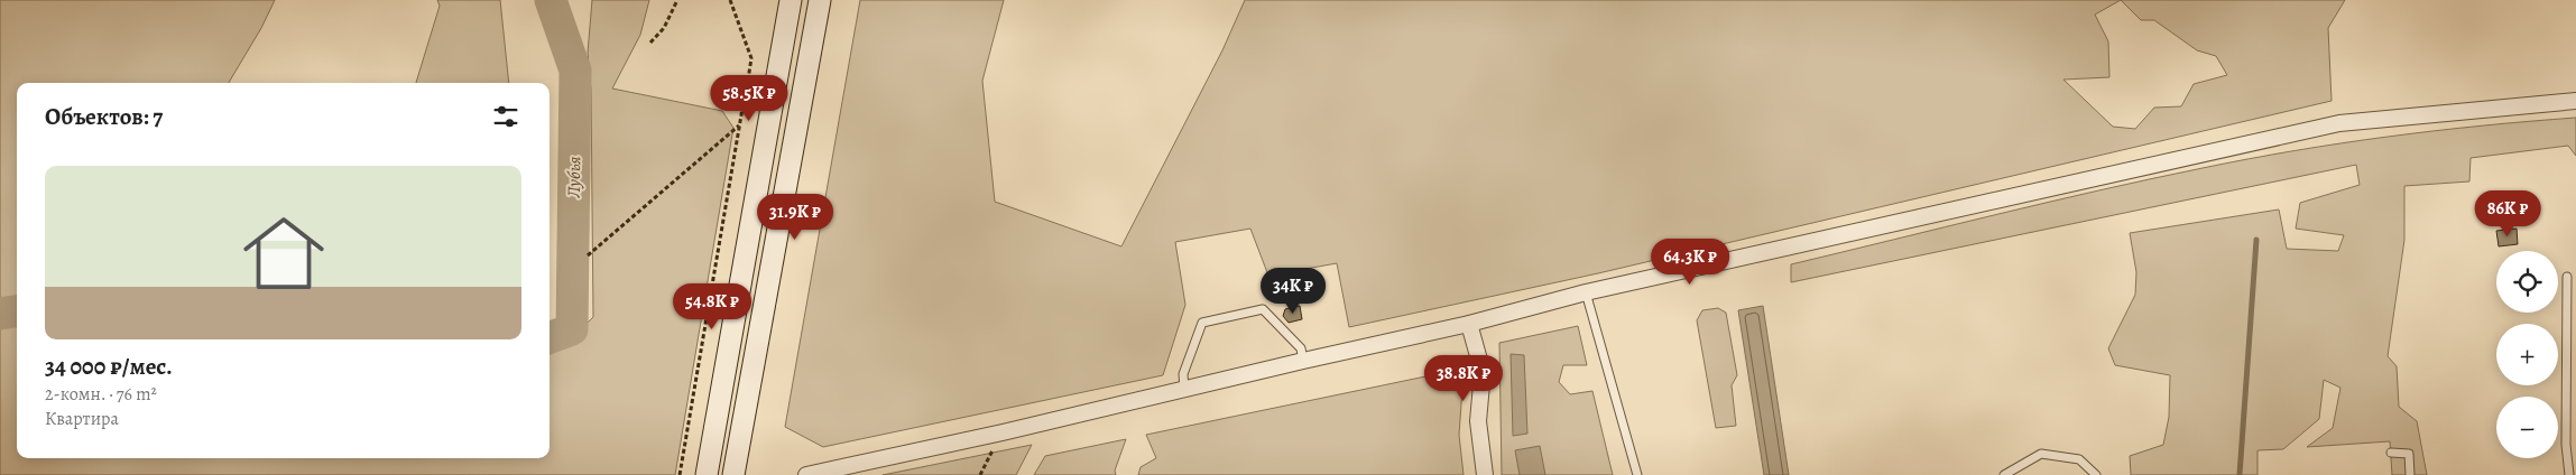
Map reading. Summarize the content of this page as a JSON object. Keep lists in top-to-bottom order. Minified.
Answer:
{"water":["Лубья"],"page":{"price":["58.5K ₽","86K ₽","31.9K ₽","64.3K ₽","34K ₽","54.8K ₽","38.8K ₽"],"heading":"Объектов: 7","list":[{"name":"34 000 ₽/мес.","note":"2-комн. · 76 m² · Квартира"}],"map_buttons":["+","−"]}}
